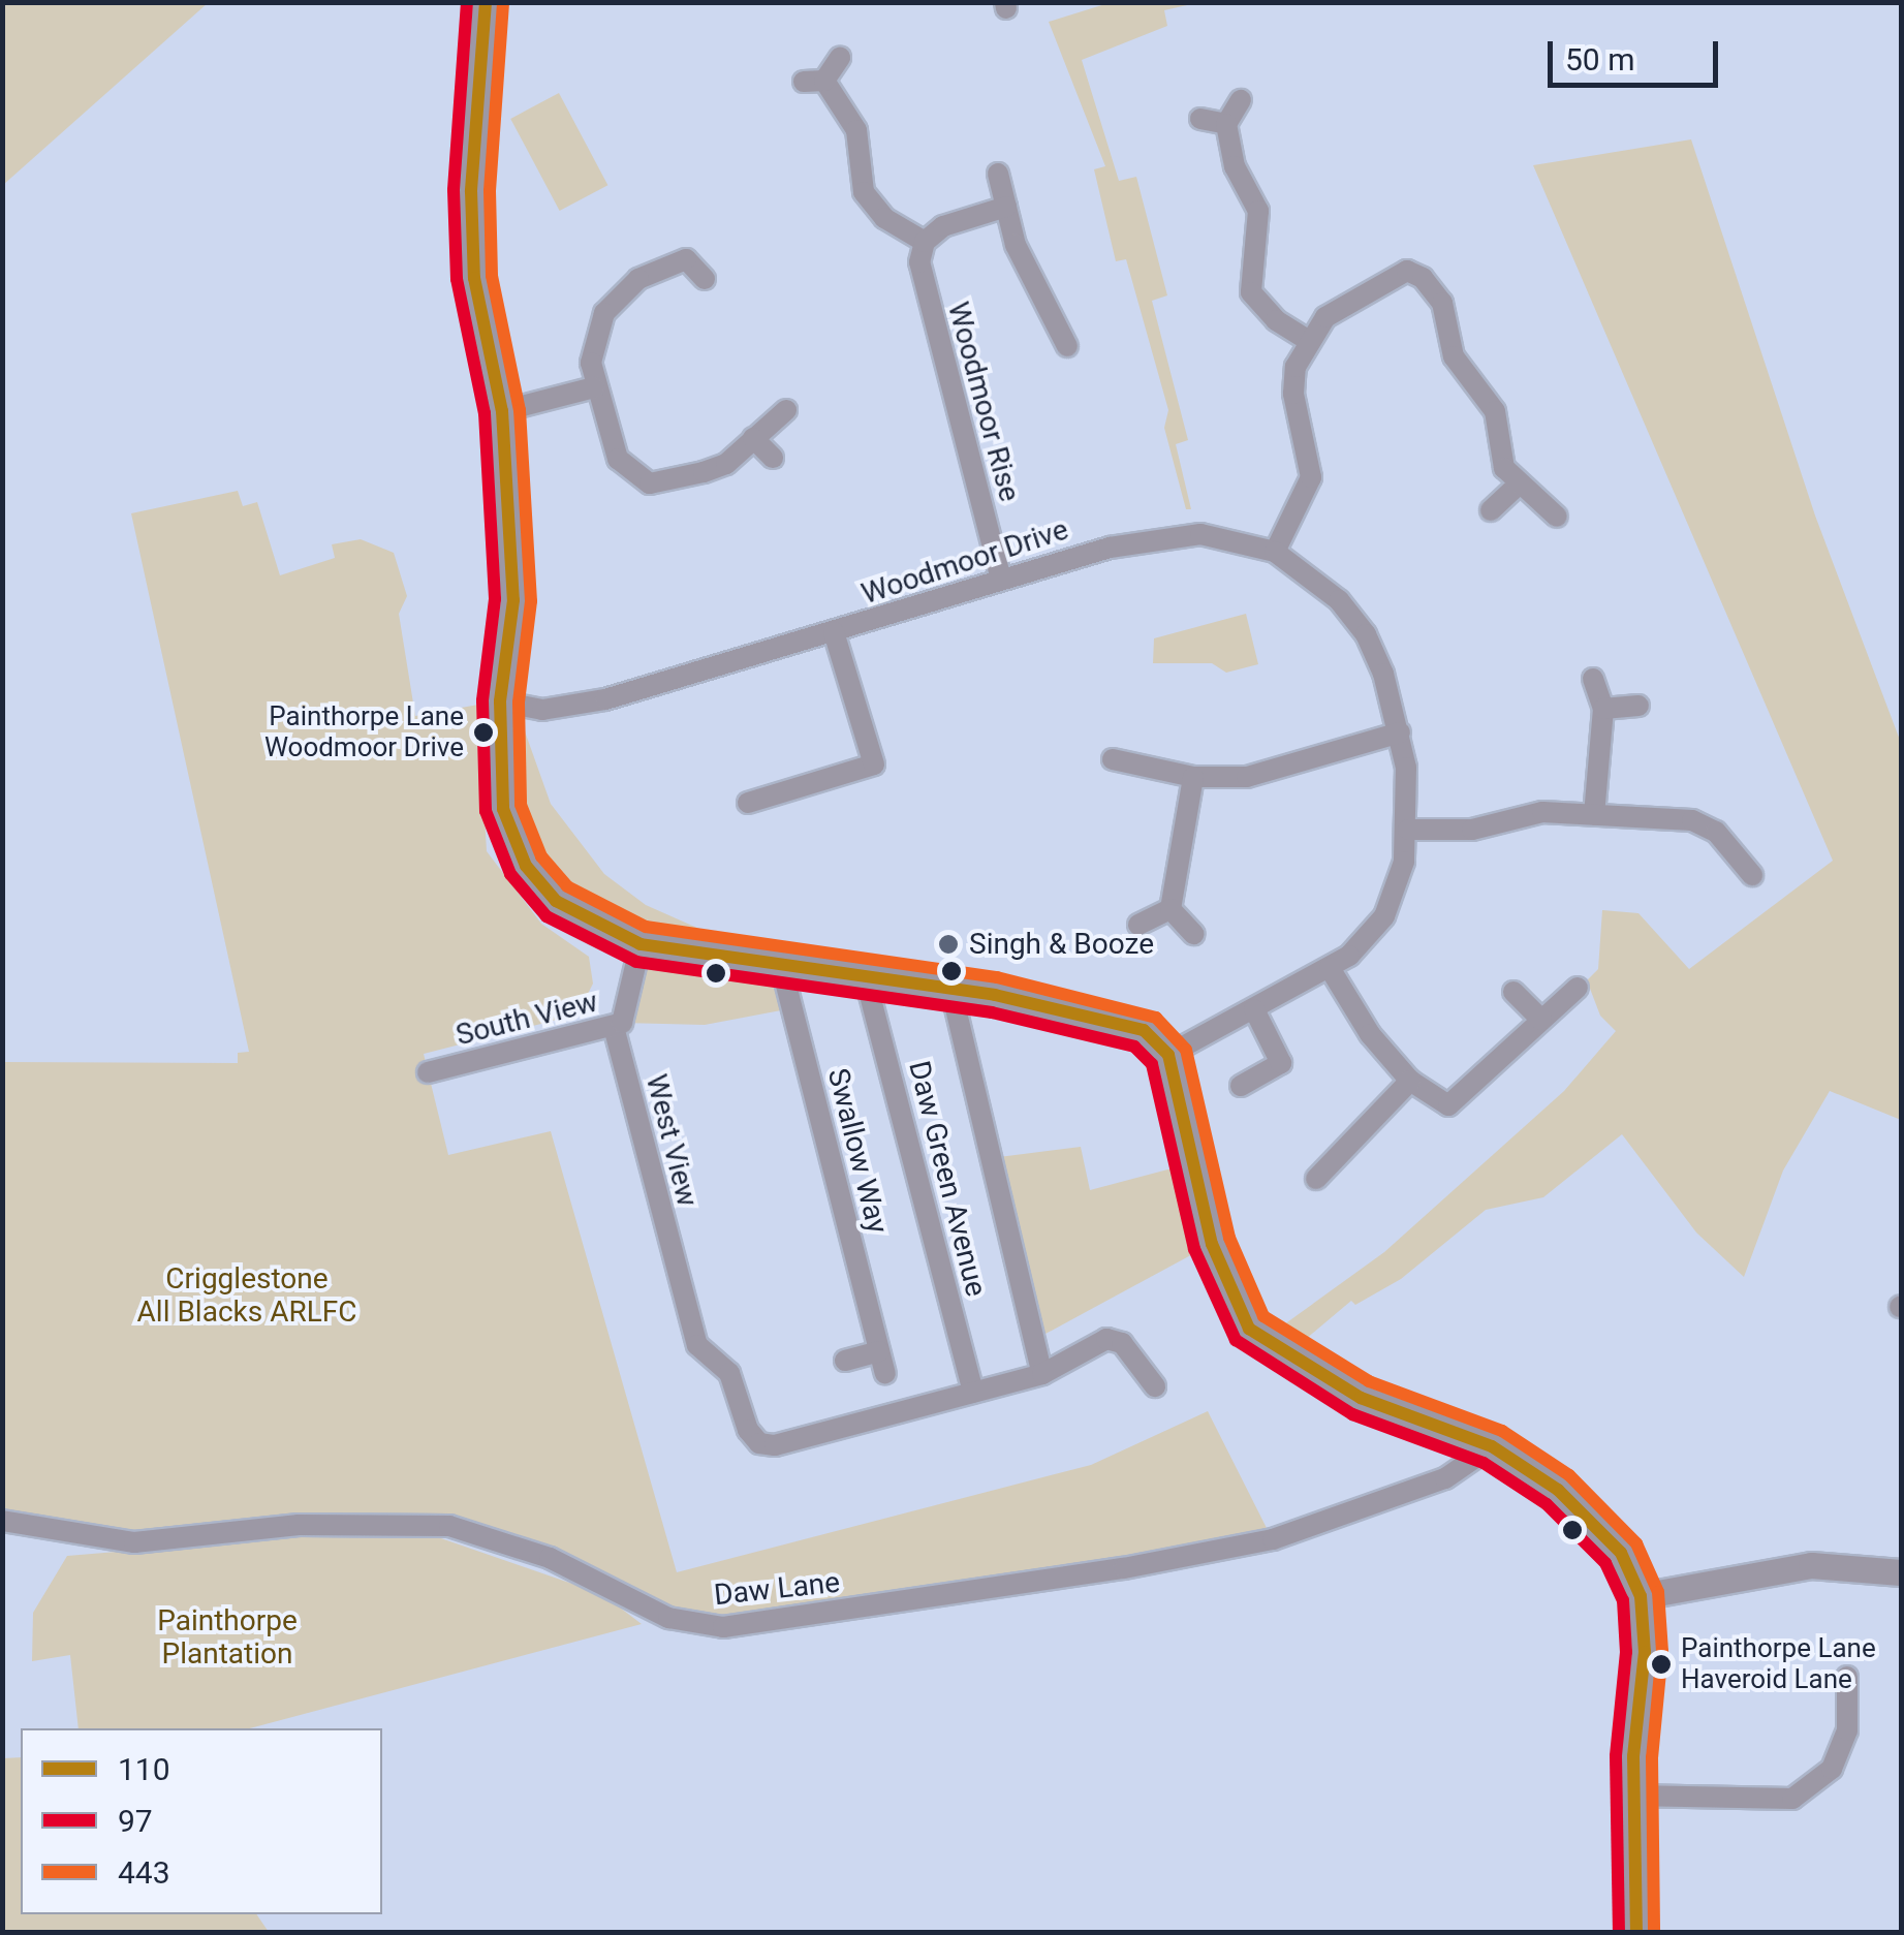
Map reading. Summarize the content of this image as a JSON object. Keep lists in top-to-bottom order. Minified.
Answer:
{"streets":{"street":["Woodmoor Rise","Woodmoor Drive","South View","West View","Swallow Way","Daw Green Avenue","Daw Lane"]},"crossings":[["Woodmoor Rise","Woodmoor Drive"],["South View","West View"],["West View","Daw Green Avenue"]],"parks":["Crigglestone All Blacks ARLFC","Painthorpe Plantation"],"places":["Painthorpe Lane Woodmoor Drive","Singh & Booze","Painthorpe Lane Haveroid Lane"],"lines":["transit line 110","transit line 97","transit line 443"],"legend":["110","97","443"],"scale_bar":"50 m"}
